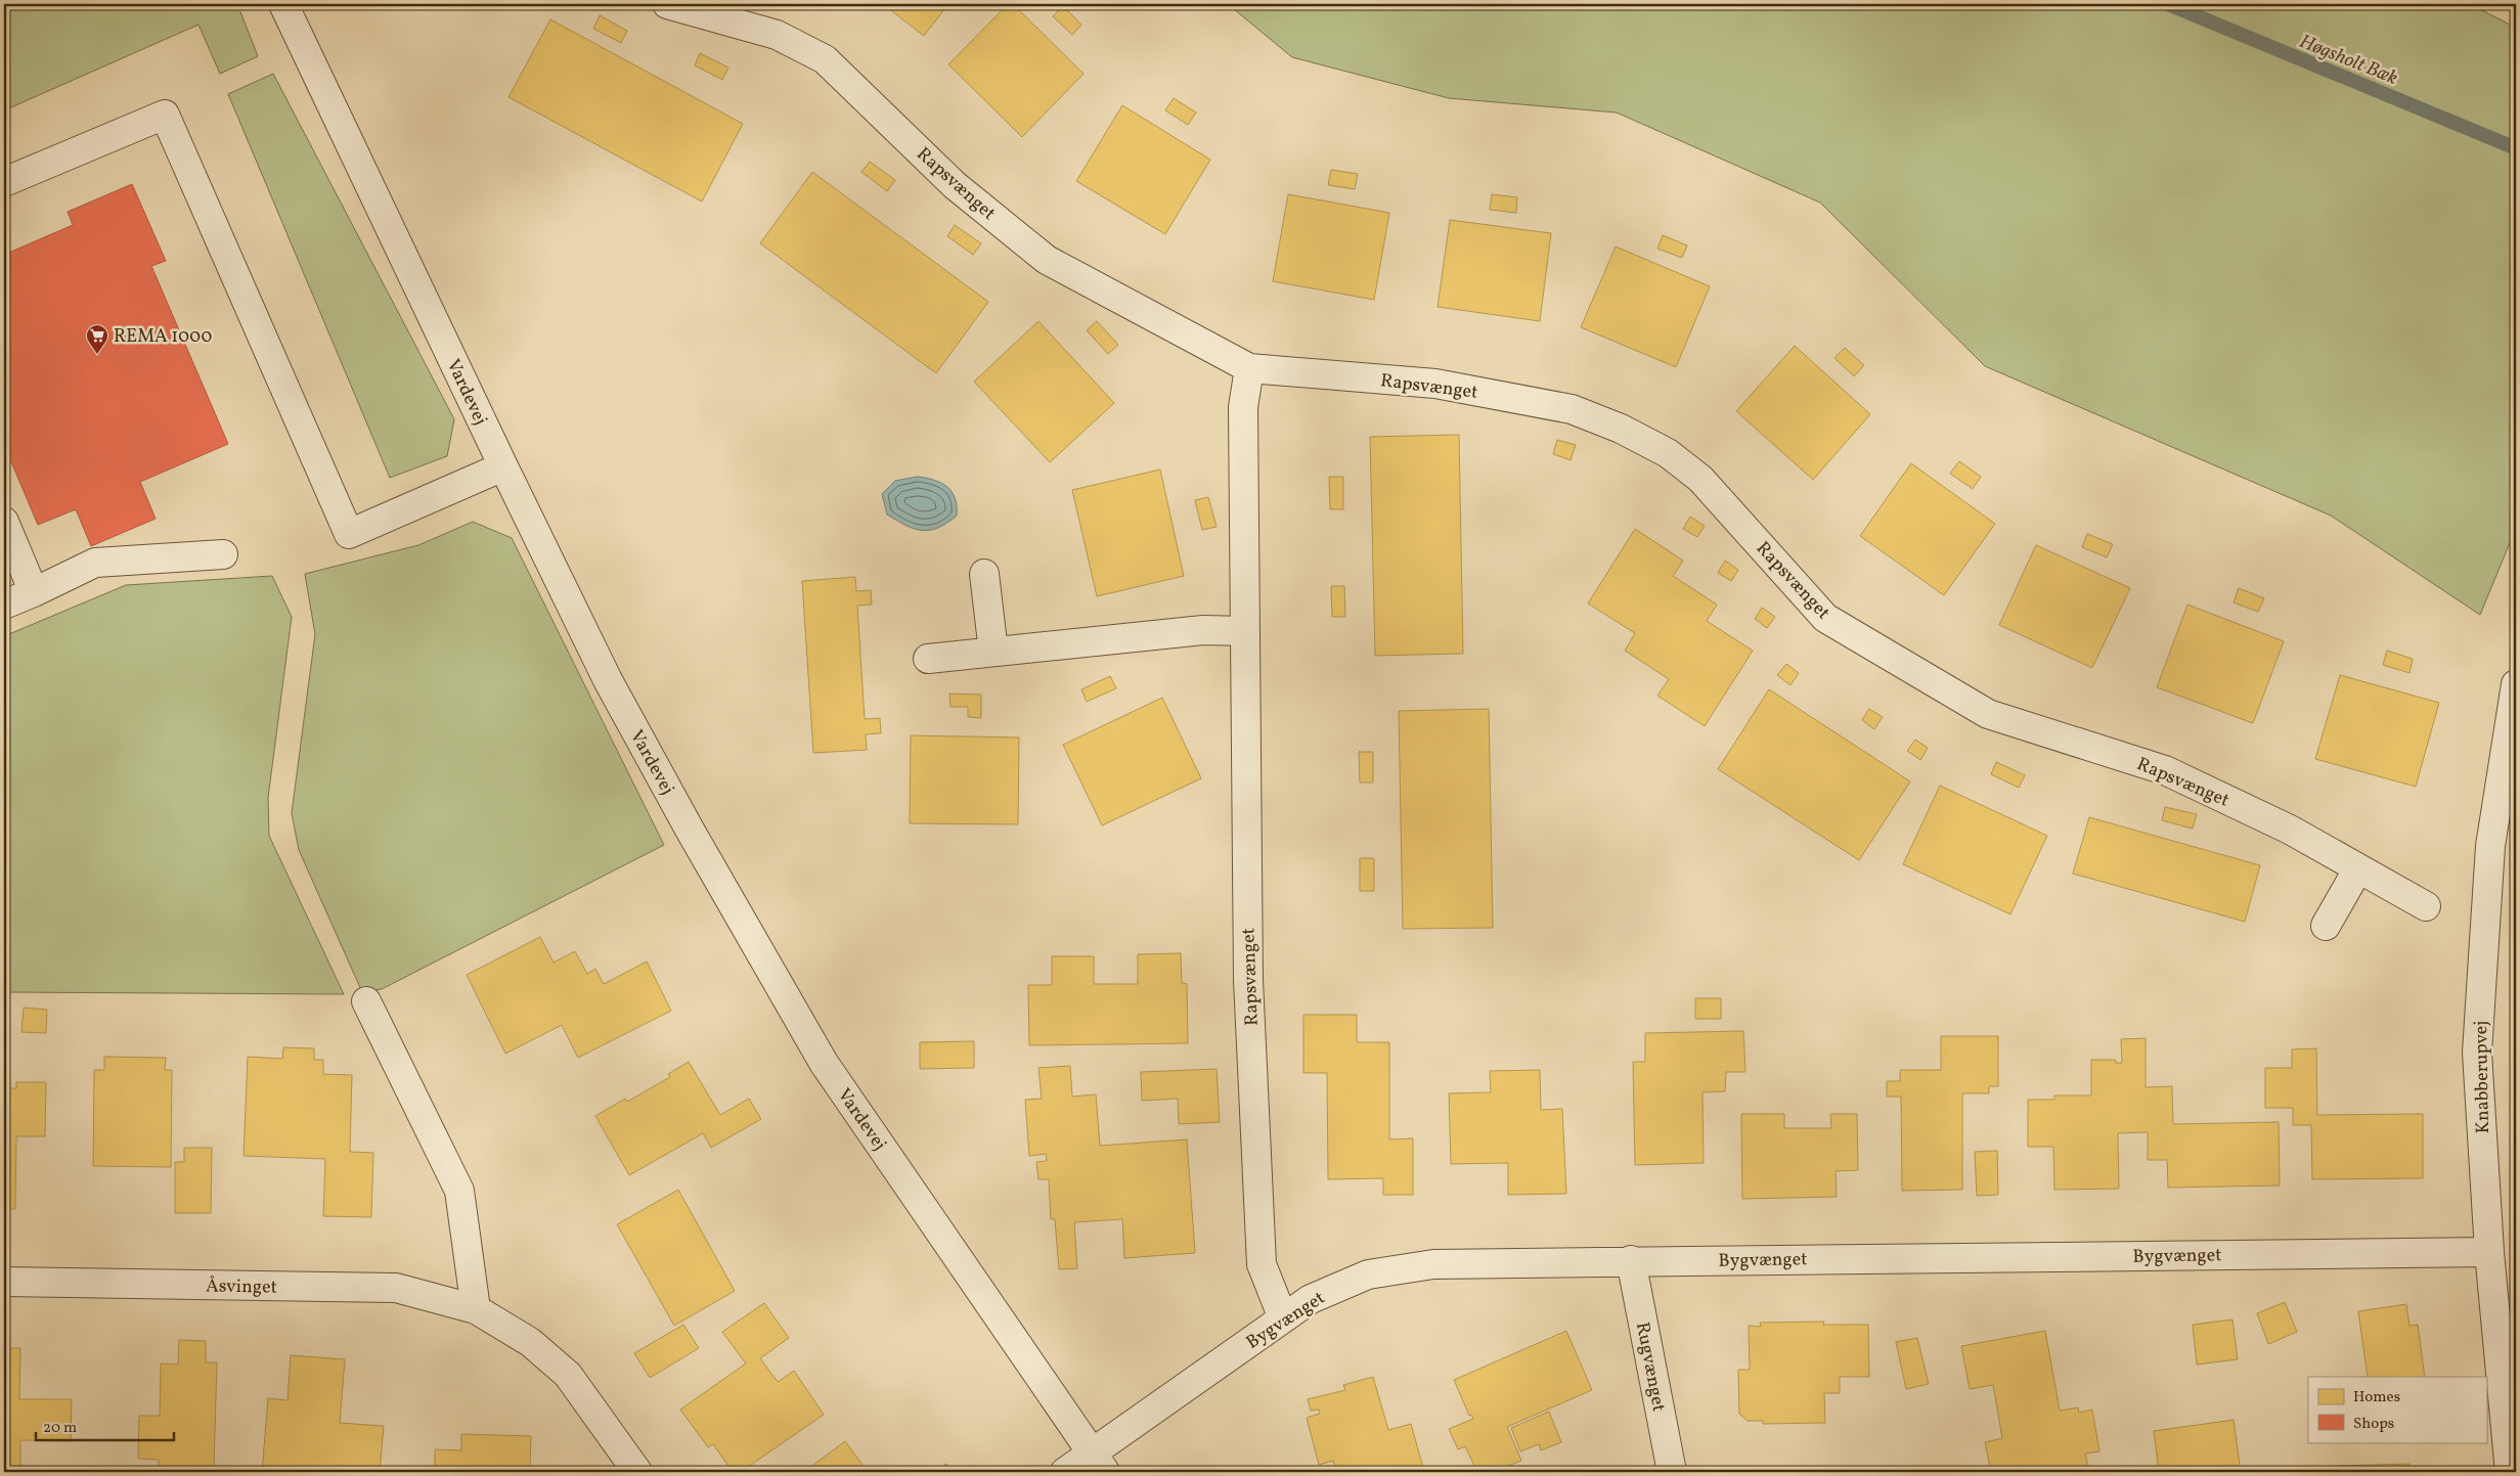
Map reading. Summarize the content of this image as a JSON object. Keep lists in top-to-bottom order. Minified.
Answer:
{"streets":{"street":["Rapsvænget","Vardevej","Knabberupvej","Bygvænget","Åsvinget","Rugvænget"]},"crossings":[["Rapsvænget","Bygvænget"],["Vardevej","Bygvænget"],["Knabberupvej","Bygvænget"],["Bygvænget","Rugvænget"]],"water":["Høgsholt Bæk"],"places":{"supermarket":["REMA 1000"]},"legend":["Homes","Shops"],"scale_bar":"20 m"}
